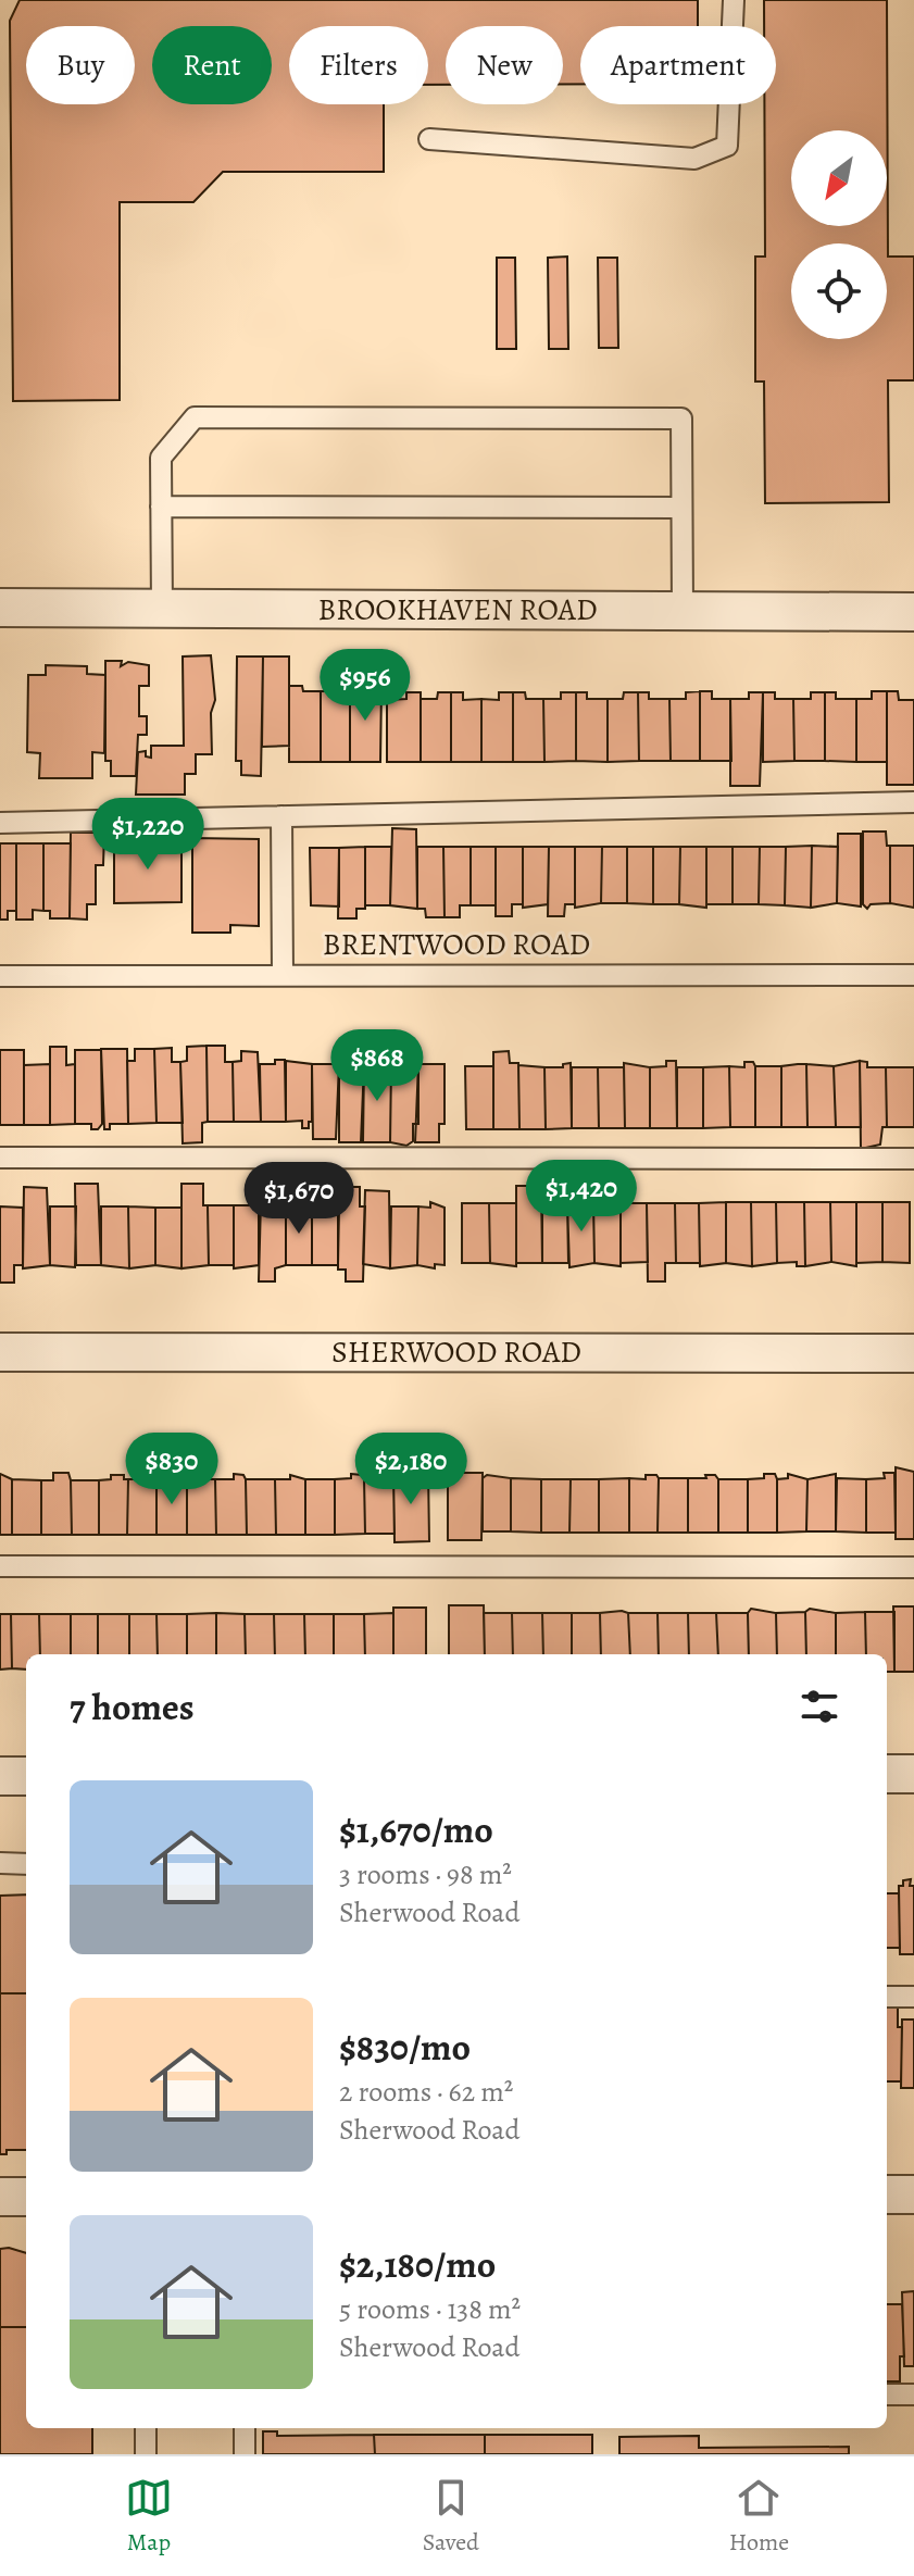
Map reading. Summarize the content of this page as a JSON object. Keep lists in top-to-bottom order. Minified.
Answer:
{"streets":{"street":["BROOKHAVEN ROAD","SHERWOOD ROAD"],"lane":["BRENTWOOD ROAD"]},"north":"bottom left","page":{"chip":["Buy","Rent","Filters","New","Apartment"],"price":["$956","$1,220","$868","$1,420","$1,670","$830","$2,180"],"heading":"7 homes","list":[{"name":"$1,670/mo","note":"3 rooms · 98 m² · Sherwood Road"},{"name":"$830/mo","note":"2 rooms · 62 m² · Sherwood Road"},{"name":"$2,180/mo","note":"5 rooms · 138 m² · Sherwood Road"}],"tabs":["Map","Saved","Home"]}}
